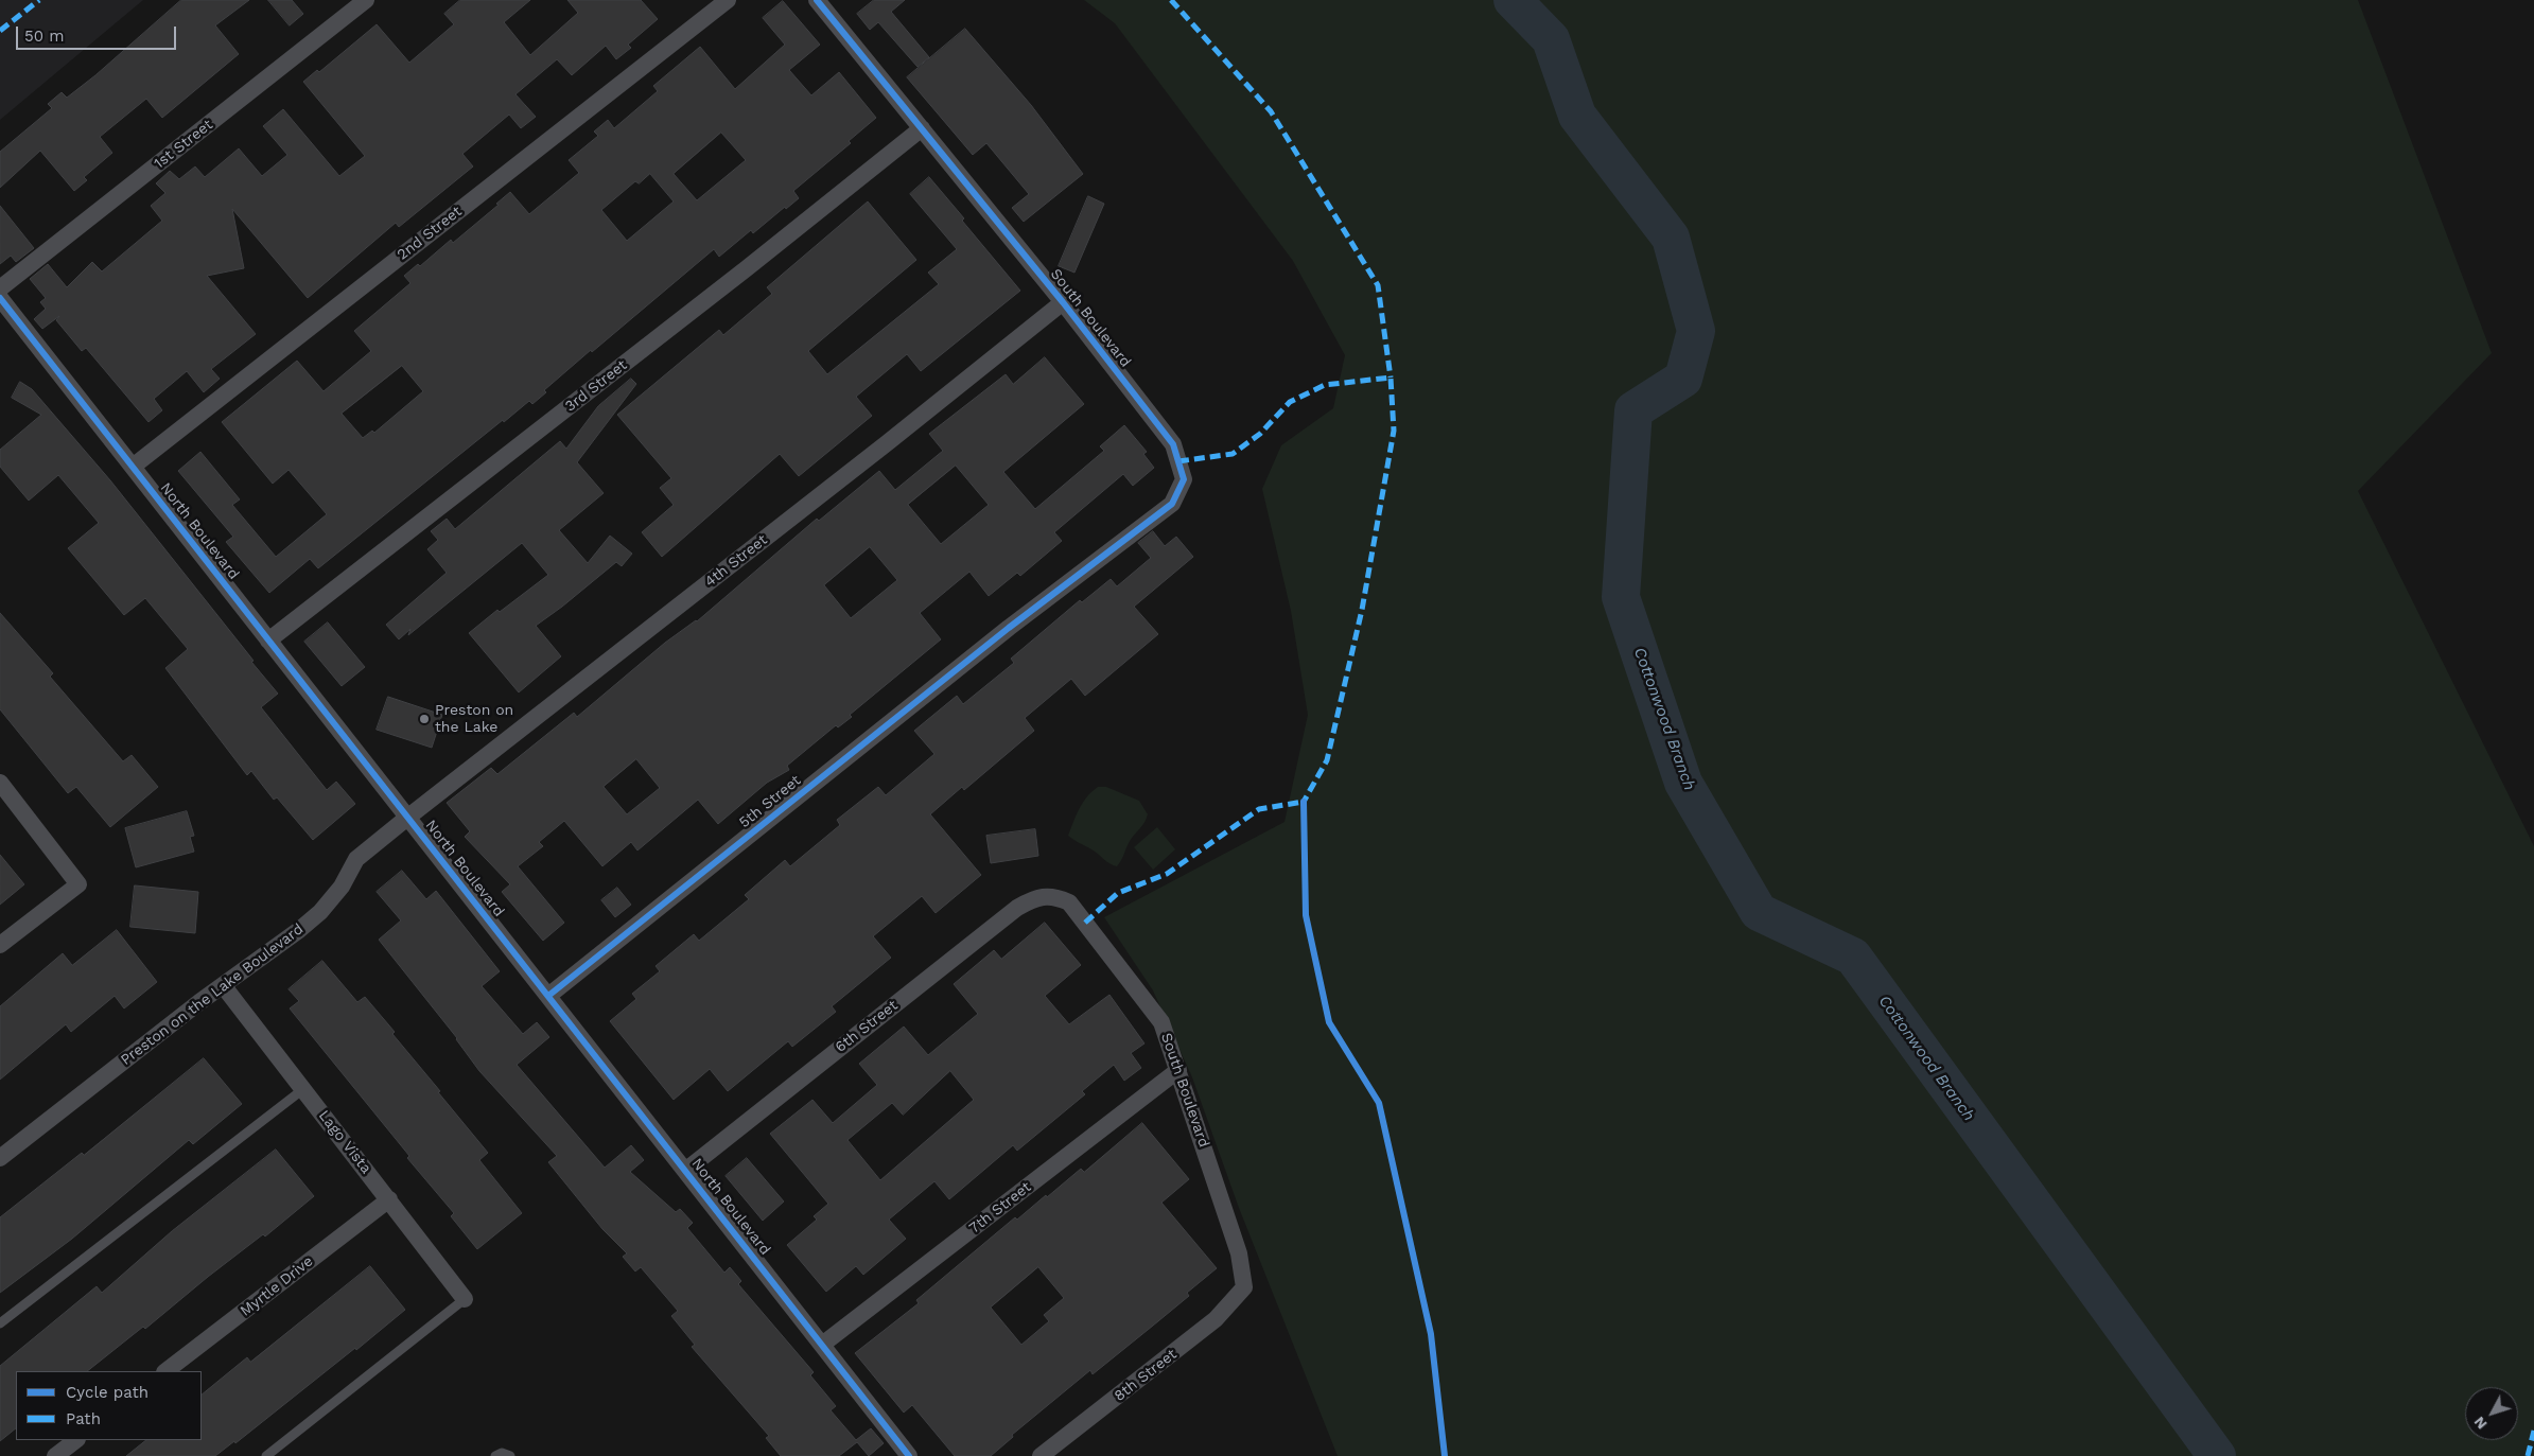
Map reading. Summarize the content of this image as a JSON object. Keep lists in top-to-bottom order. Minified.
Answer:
{"streets":{"street":["1st Street","2nd Street","South Boulevard","3rd Street","North Boulevard","4th Street","5th Street","Preston on the Lake Boulevard","6th Street","Lago Vista","7th Street","Myrtle Drive","8th Street"]},"crossings":[["2nd Street","North Boulevard"],["South Boulevard","3rd Street"],["South Boulevard","4th Street"],["South Boulevard","5th Street"],["South Boulevard","6th Street"],["South Boulevard","7th Street"],["South Boulevard","8th Street"],["3rd Street","North Boulevard"],["North Boulevard","4th Street"],["North Boulevard","5th Street"],["North Boulevard","Preston on the Lake Boulevard"],["North Boulevard","6th Street"],["North Boulevard","7th Street"],["4th Street","Preston on the Lake Boulevard"],["Preston on the Lake Boulevard","Lago Vista"],["Lago Vista","Myrtle Drive"]],"water":["Cottonwood Branch"],"places":["Preston on the Lake"],"legend":["Cycle path","Path"],"scale_bar":"50 m","north":"bottom left"}
